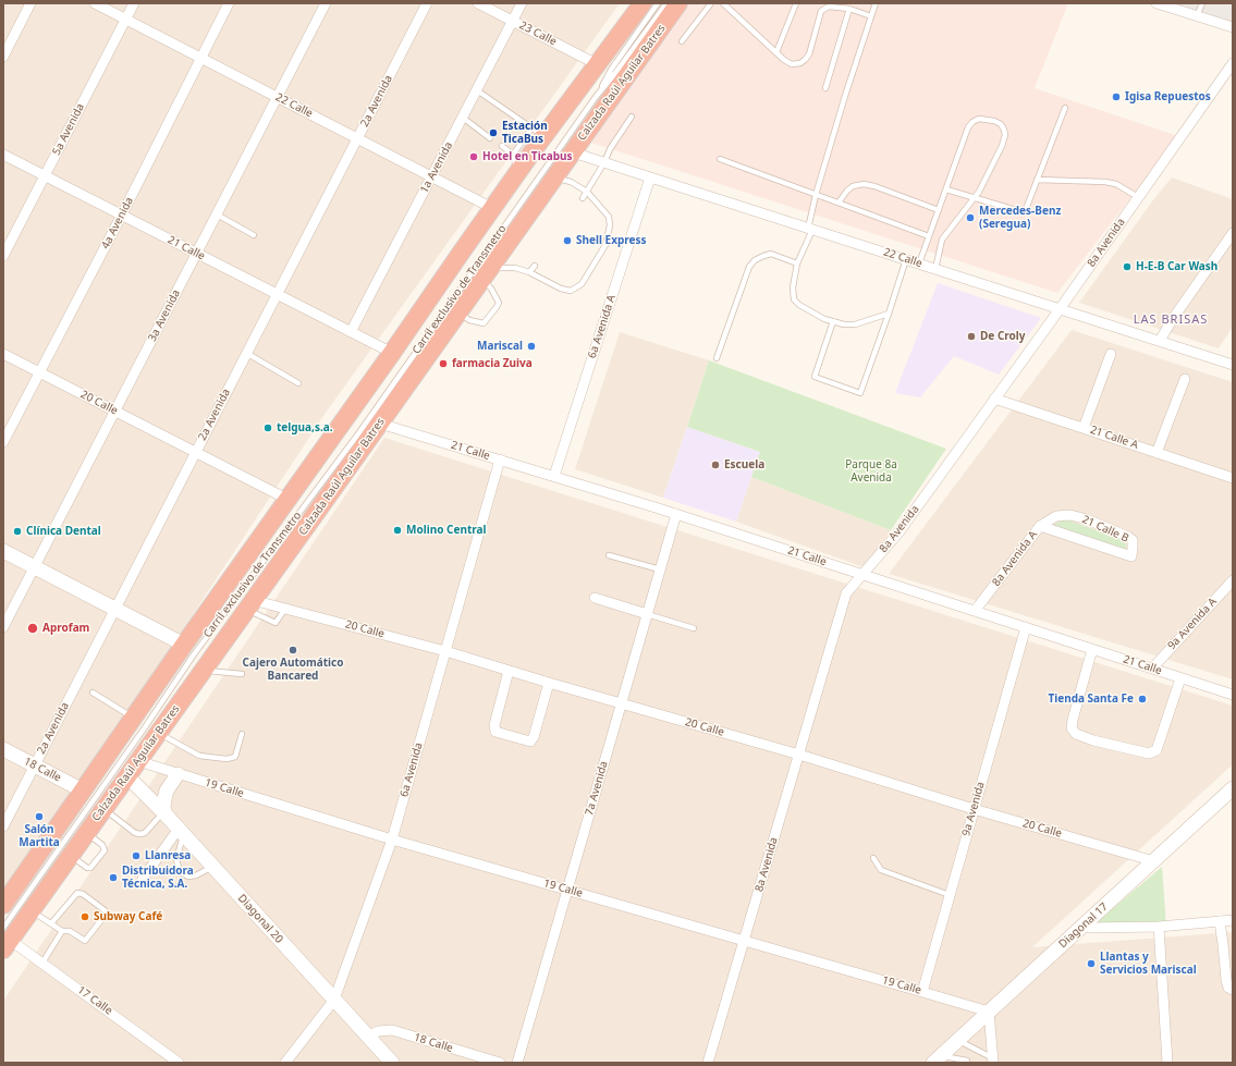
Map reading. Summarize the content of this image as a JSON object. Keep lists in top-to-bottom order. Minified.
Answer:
{"streets":{"highway":["Calzada Raúl Aguilar Batres"],"street":["23 Calle","2a Avenida","22 Calle","5a Avenida","1a Avenida","4a Avenida","8a Avenida","21 Calle","3a Avenida","6a Avenida A","20 Calle","21 Calle A","21 Calle B","8a Avenida A","9a Avenida A","18 Calle","6a Avenida","19 Calle","7a Avenida","9a Avenida","Diagonal 20","Diagonal 17","17 Calle"],"lane":["Carril exclusivo de Transmetro"]},"crossings":[["23 Calle","1a Avenida"],["Calzada Raúl Aguilar Batres","22 Calle"],["Calzada Raúl Aguilar Batres","21 Calle"],["Calzada Raúl Aguilar Batres","Carril exclusivo de Transmetro"],["Calzada Raúl Aguilar Batres","20 Calle"],["Calzada Raúl Aguilar Batres","19 Calle"],["Calzada Raúl Aguilar Batres","Diagonal 20"],["Calzada Raúl Aguilar Batres","17 Calle"],["2a Avenida","22 Calle"],["2a Avenida","21 Calle"],["2a Avenida","20 Calle"],["2a Avenida","18 Calle"],["22 Calle","5a Avenida"],["22 Calle","1a Avenida"],["22 Calle","4a Avenida"],["22 Calle","8a Avenida"],["22 Calle","3a Avenida"],["22 Calle","6a Avenida A"],["5a Avenida","21 Calle"],["1a Avenida","21 Calle"],["4a Avenida","21 Calle"],["4a Avenida","20 Calle"],["8a Avenida","21 Calle"],["8a Avenida","20 Calle"],["8a Avenida","21 Calle A"],["8a Avenida","19 Calle"],["21 Calle","3a Avenida"],["21 Calle","6a Avenida A"],["21 Calle","8a Avenida A"],["21 Calle","9a Avenida A"],["21 Calle","6a Avenida"],["21 Calle","7a Avenida"],["21 Calle","9a Avenida"],["Carril exclusivo de Transmetro","17 Calle"],["3a Avenida","20 Calle"],["20 Calle","6a Avenida"],["20 Calle","7a Avenida"],["20 Calle","9a Avenida"],["20 Calle","Diagonal 17"],["21 Calle B","8a Avenida A"],["18 Calle","Diagonal 20"],["6a Avenida","19 Calle"],["6a Avenida","Diagonal 20"],["19 Calle","7a Avenida"],["19 Calle","9a Avenida"],["19 Calle","Diagonal 17"]],"districts":["LAS BRISAS"],"parks":["Parque 8a Avenida"],"places":["Igisa Repuestos","Estación TicaBus","Hotel en Ticabus","Mercedes-Benz (Seregua)","Shell Express","H-E-B Car Wash","De Croly","Mariscal","farmacia Zuiva","telgua,s.a.","Escuela","Molino Central","Clínica Dental","Aprofam","Cajero Automático Bancared","Tienda Santa Fe","Salón Martita","Llanresa","Distribuidora Técnica, S.A.","Subway Café","Llantas y Servicios Mariscal"]}
